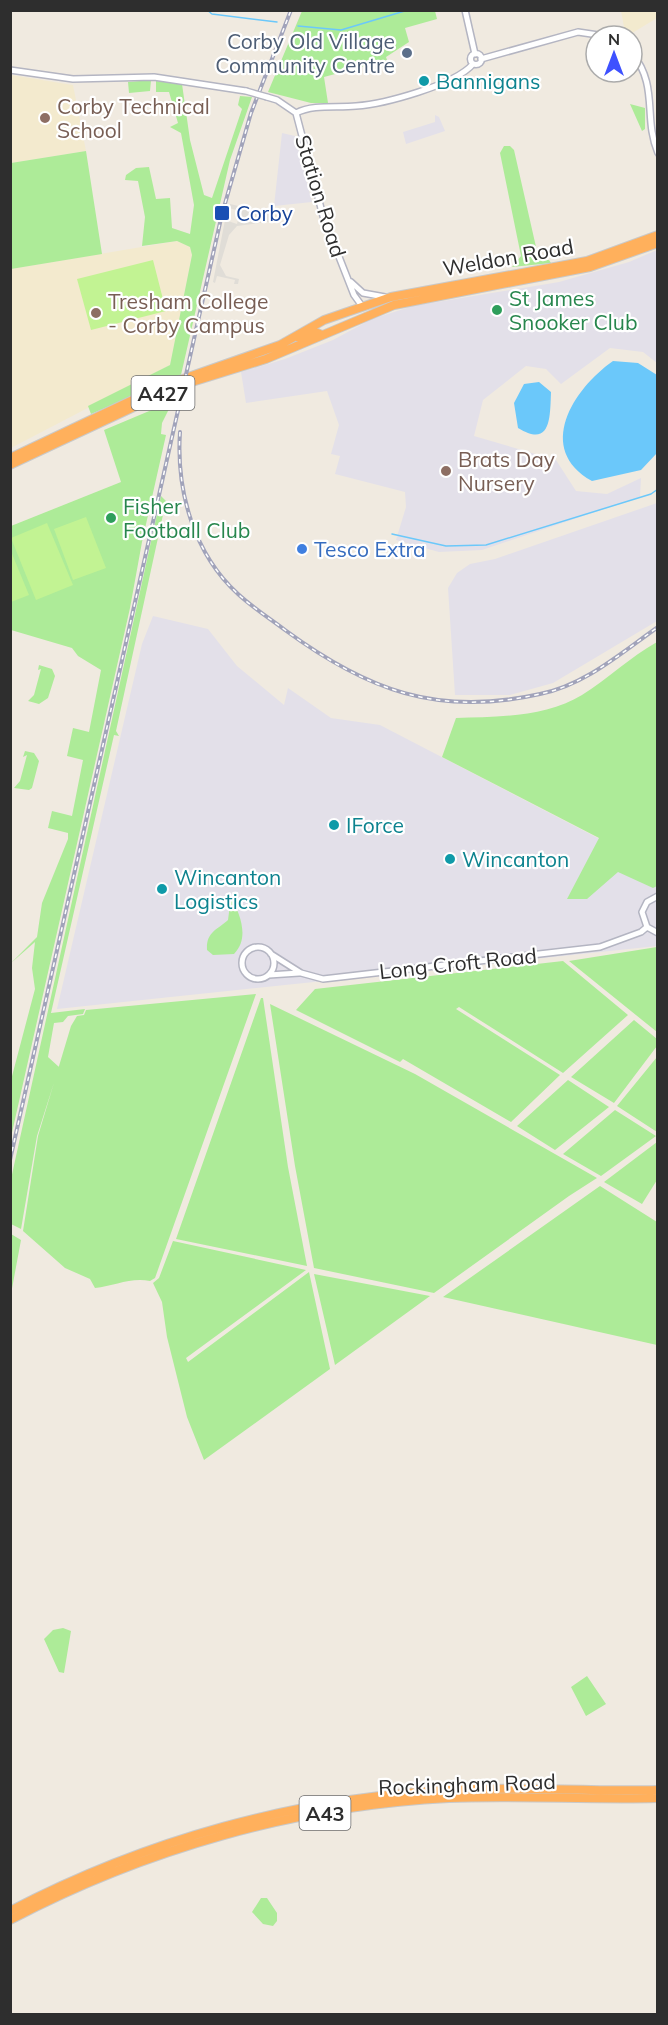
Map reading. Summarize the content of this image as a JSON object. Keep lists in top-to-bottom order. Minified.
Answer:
{"streets":{"highway":["Weldon Road","A427","Rockingham Road","A43"],"street":["Station Road","Long Croft Road"]},"crossings":[["Station Road","Weldon Road"],["Station Road","A427"],["Weldon Road","A427"]],"places":{"other":["Corby Old Village Community Centre","Bannigans","Corby Technical School","St James Snooker Club","Tresham College - Corby Campus","Brats Day Nursery","Fisher Football Club","Tesco Extra","IForce","Wincanton","Wincanton Logistics"],"transit":["Corby"]},"north":"top"}
